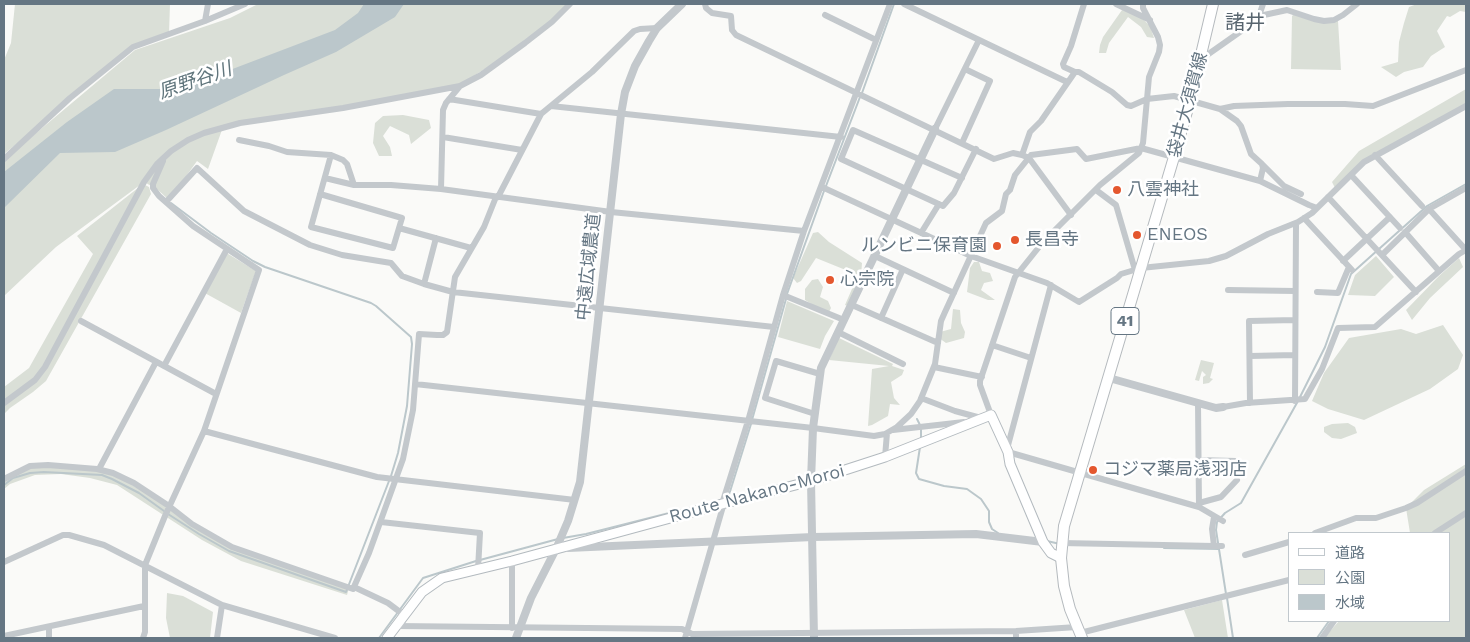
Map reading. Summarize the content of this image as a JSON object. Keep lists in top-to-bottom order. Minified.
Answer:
{"streets":{"main road":["袋井大須賀線","41","Route Nakano-Moroi"],"street":["中遠広域農道"]},"crossings":[["中遠広域農道","Route Nakano-Moroi"]],"districts":["諸井"],"water":["原野谷川"],"places":["八雲神社","ENEOS","長昌寺","ルンビニ保育園","心宗院","コジマ薬局浅羽店"],"legend":["道路","公園","水域"]}
